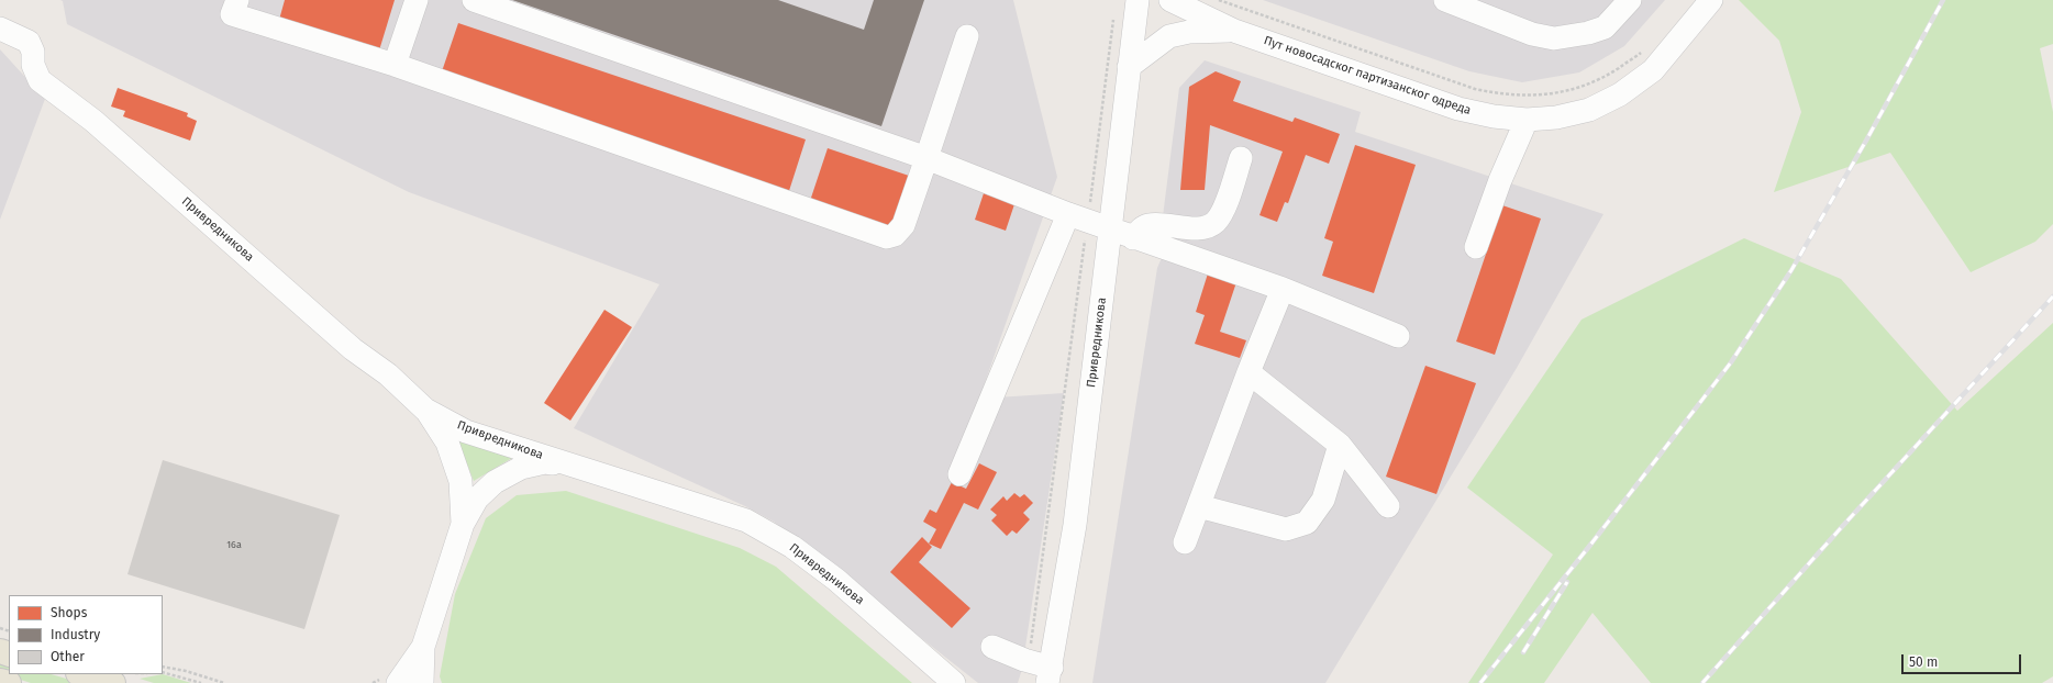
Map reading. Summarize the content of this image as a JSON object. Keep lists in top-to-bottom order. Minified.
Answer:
{"streets":{"street":["Пут новосадског партизанског одреда","Привредникова"]},"house_numbers":["16a"],"legend":["Shops","Industry","Other"],"scale_bar":"50 m"}
